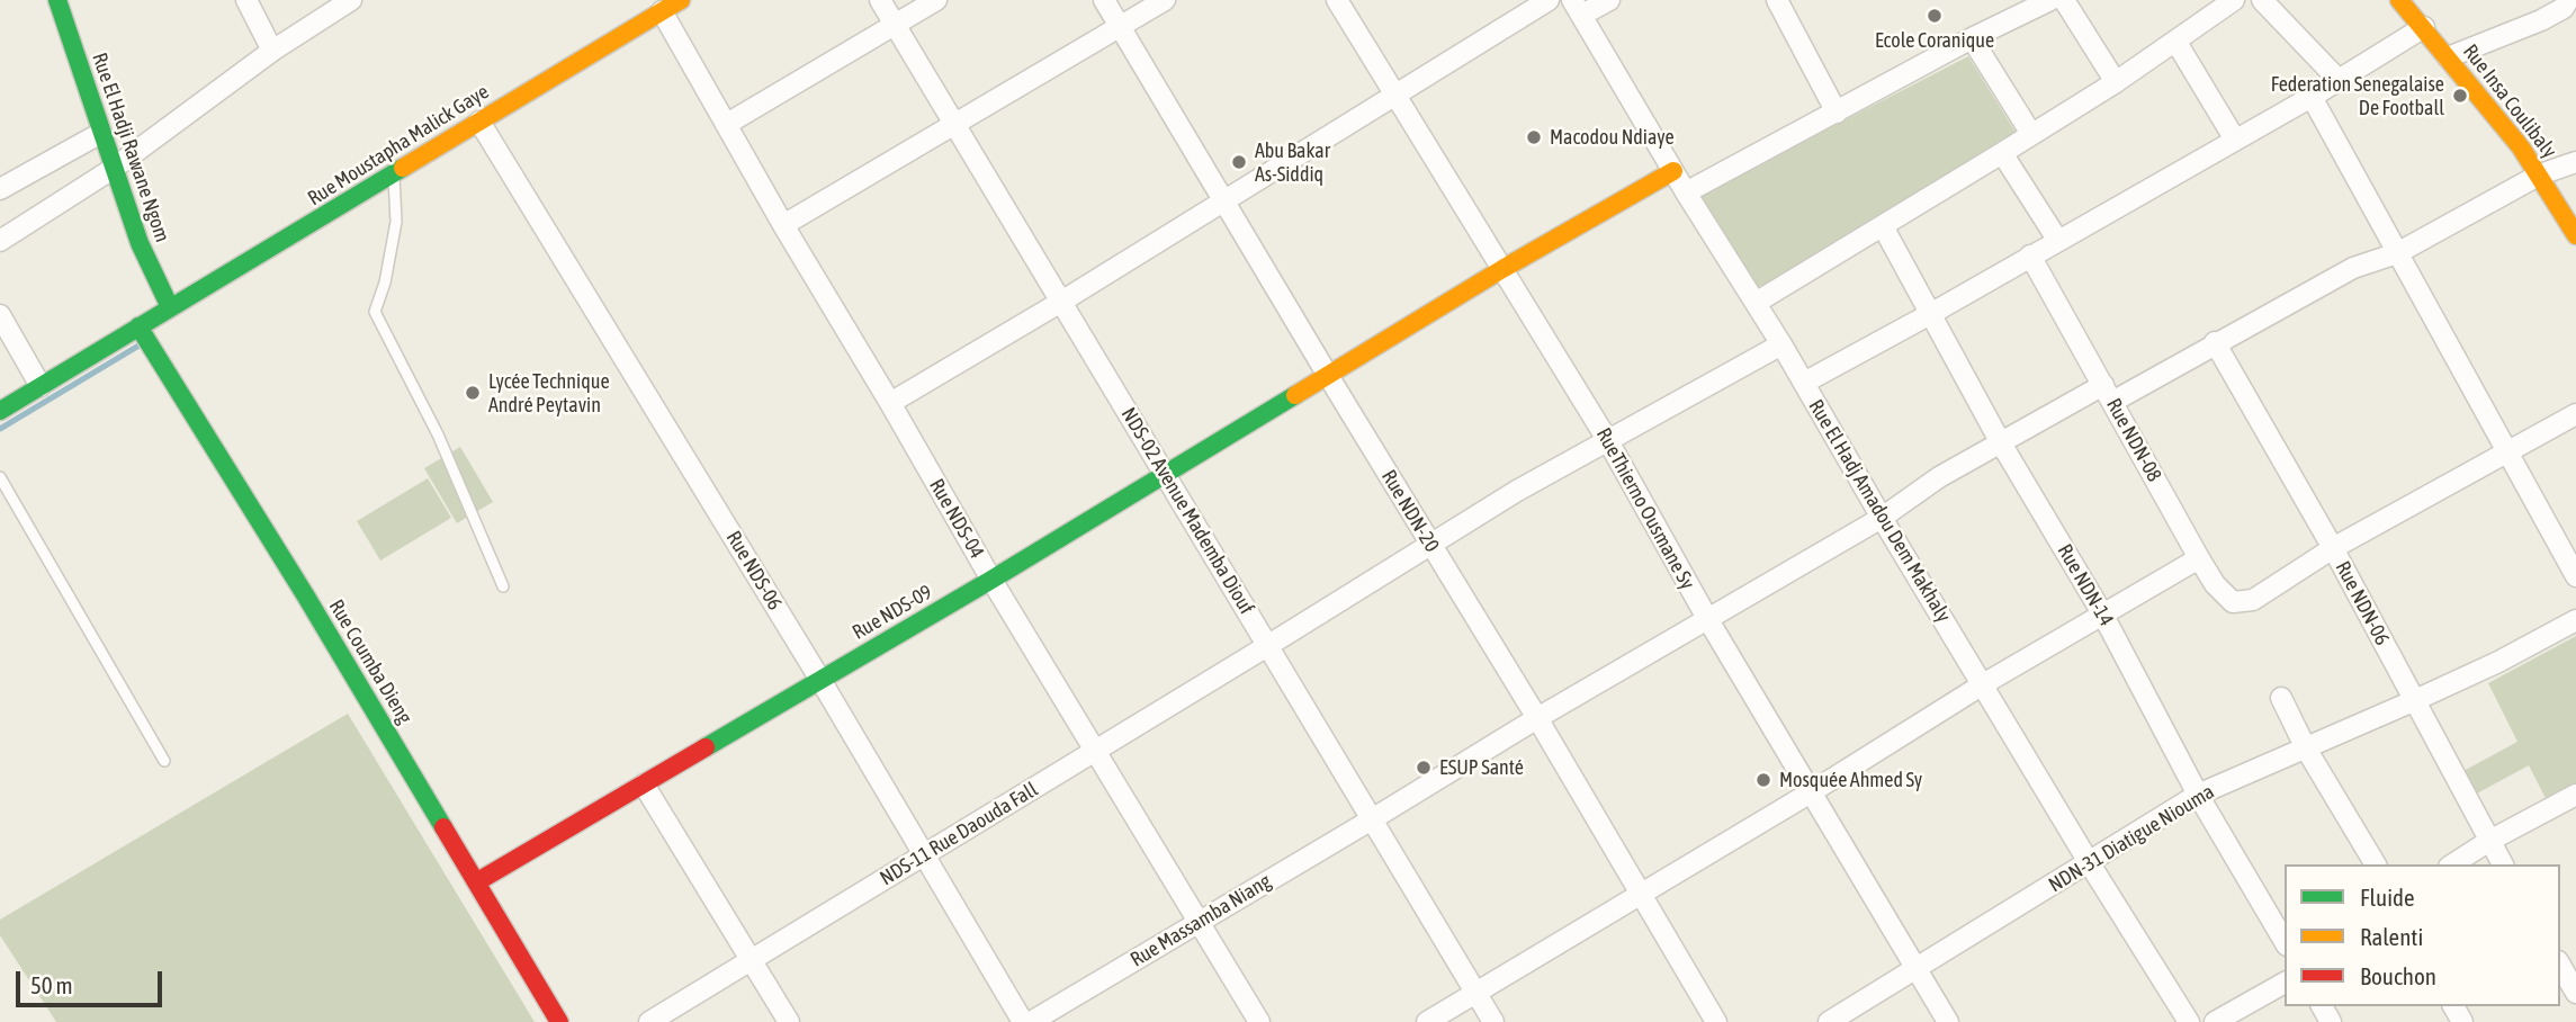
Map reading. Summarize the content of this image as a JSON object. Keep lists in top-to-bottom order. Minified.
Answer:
{"streets":{"main road":["Rue Insa Coulibaly","Rue Moustapha Malick Gaye","Rue El Hadji Rawane Ngom","Rue NDS-09","Rue Coumba Dieng"],"street":["Rue NDN-08","RueThierno Ousmane Sy","NDS-02 Avenue Mademba Diouf","Rue NDN-20","Rue El Hadj Amadou Dem Makhaly","Rue NDS-04","Rue NDS-06","Rue NDN-14","Rue NDN-06","NDS-11 Rue Daouda Fall","NDN-31 Diatigue Niouma","Rue Massamba Niang"]},"crossings":[["Rue Insa Coulibaly","Rue Massamba Niang"],["Rue Moustapha Malick Gaye","Rue El Hadji Rawane Ngom"],["Rue Moustapha Malick Gaye","Rue NDS-04"],["Rue Moustapha Malick Gaye","Rue NDS-06"],["Rue Moustapha Malick Gaye","Rue Coumba Dieng"],["Rue NDN-08","Rue NDN-06"],["Rue NDN-08","Rue Massamba Niang"],["RueThierno Ousmane Sy","Rue NDS-09"],["RueThierno Ousmane Sy","NDS-11 Rue Daouda Fall"],["RueThierno Ousmane Sy","NDN-31 Diatigue Niouma"],["RueThierno Ousmane Sy","Rue Massamba Niang"],["NDS-02 Avenue Mademba Diouf","Rue NDS-09"],["NDS-02 Avenue Mademba Diouf","NDS-11 Rue Daouda Fall"],["NDS-02 Avenue Mademba Diouf","Rue Massamba Niang"],["Rue NDN-20","Rue NDS-09"],["Rue NDN-20","NDS-11 Rue Daouda Fall"],["Rue NDN-20","Rue Massamba Niang"],["Rue El Hadj Amadou Dem Makhaly","Rue NDS-09"],["Rue El Hadj Amadou Dem Makhaly","NDS-11 Rue Daouda Fall"],["Rue El Hadj Amadou Dem Makhaly","NDN-31 Diatigue Niouma"],["Rue El Hadj Amadou Dem Makhaly","Rue Massamba Niang"],["Rue NDS-04","Rue NDS-09"],["Rue NDS-04","NDS-11 Rue Daouda Fall"],["Rue NDS-04","Rue Massamba Niang"],["Rue NDS-06","Rue NDS-09"],["Rue NDS-06","NDS-11 Rue Daouda Fall"],["Rue NDN-14","NDN-31 Diatigue Niouma"],["Rue NDN-14","Rue Massamba Niang"],["Rue NDN-06","NDN-31 Diatigue Niouma"],["Rue NDN-06","Rue Massamba Niang"],["Rue NDS-09","Rue Coumba Dieng"]],"places":["Ecole Coranique","Federation Senegalaise De Football","Macodou Ndiaye","Abu Bakar As-Siddiq","Lycée Technique André Peytavin","ESUP Santé","Mosquée Ahmed Sy"],"legend":["Fluide","Ralenti","Bouchon"],"scale_bar":"50 m"}
